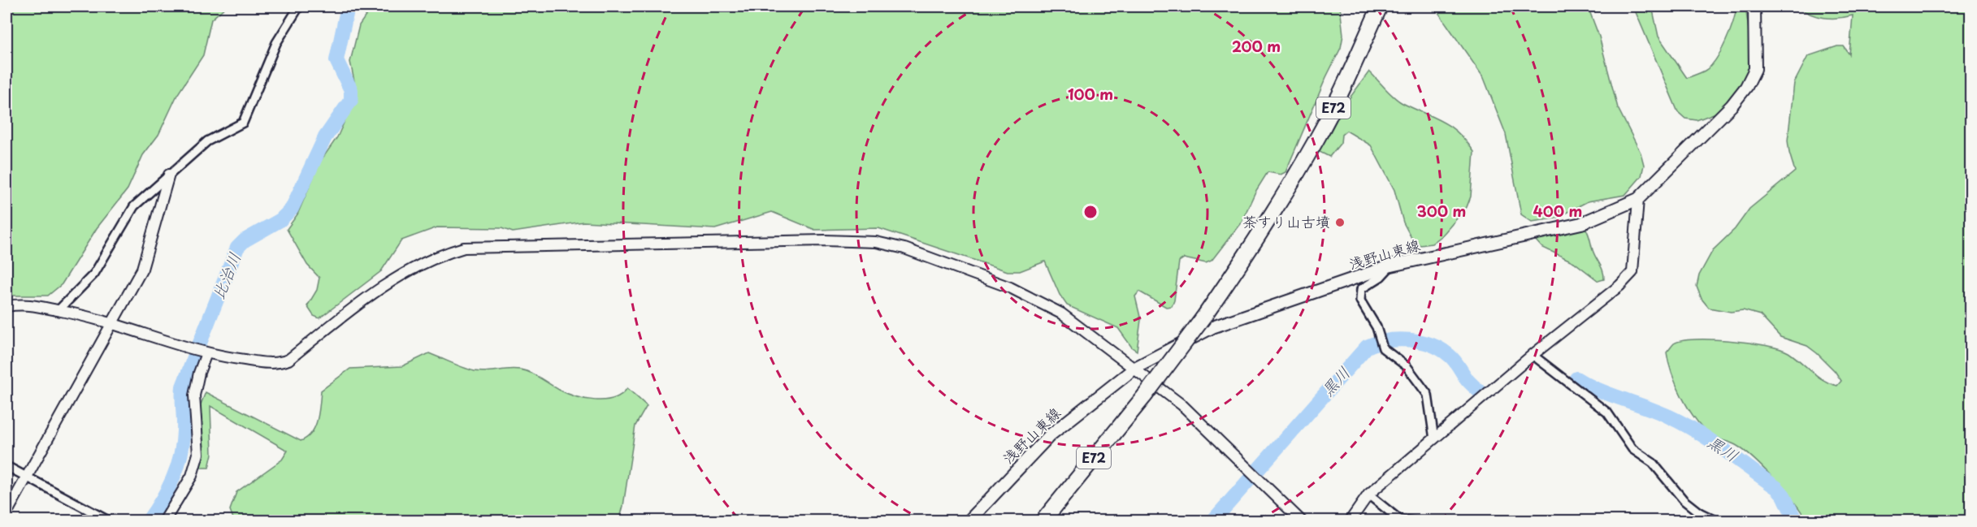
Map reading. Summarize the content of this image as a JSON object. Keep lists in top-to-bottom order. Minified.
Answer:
{"streets":{"highway":["E72"],"main road":["浅野山東線"]},"water":["比治川","黒川"],"places":["茶すり山古墳"],"rings":["200 m","100 m","300 m","400 m"]}
